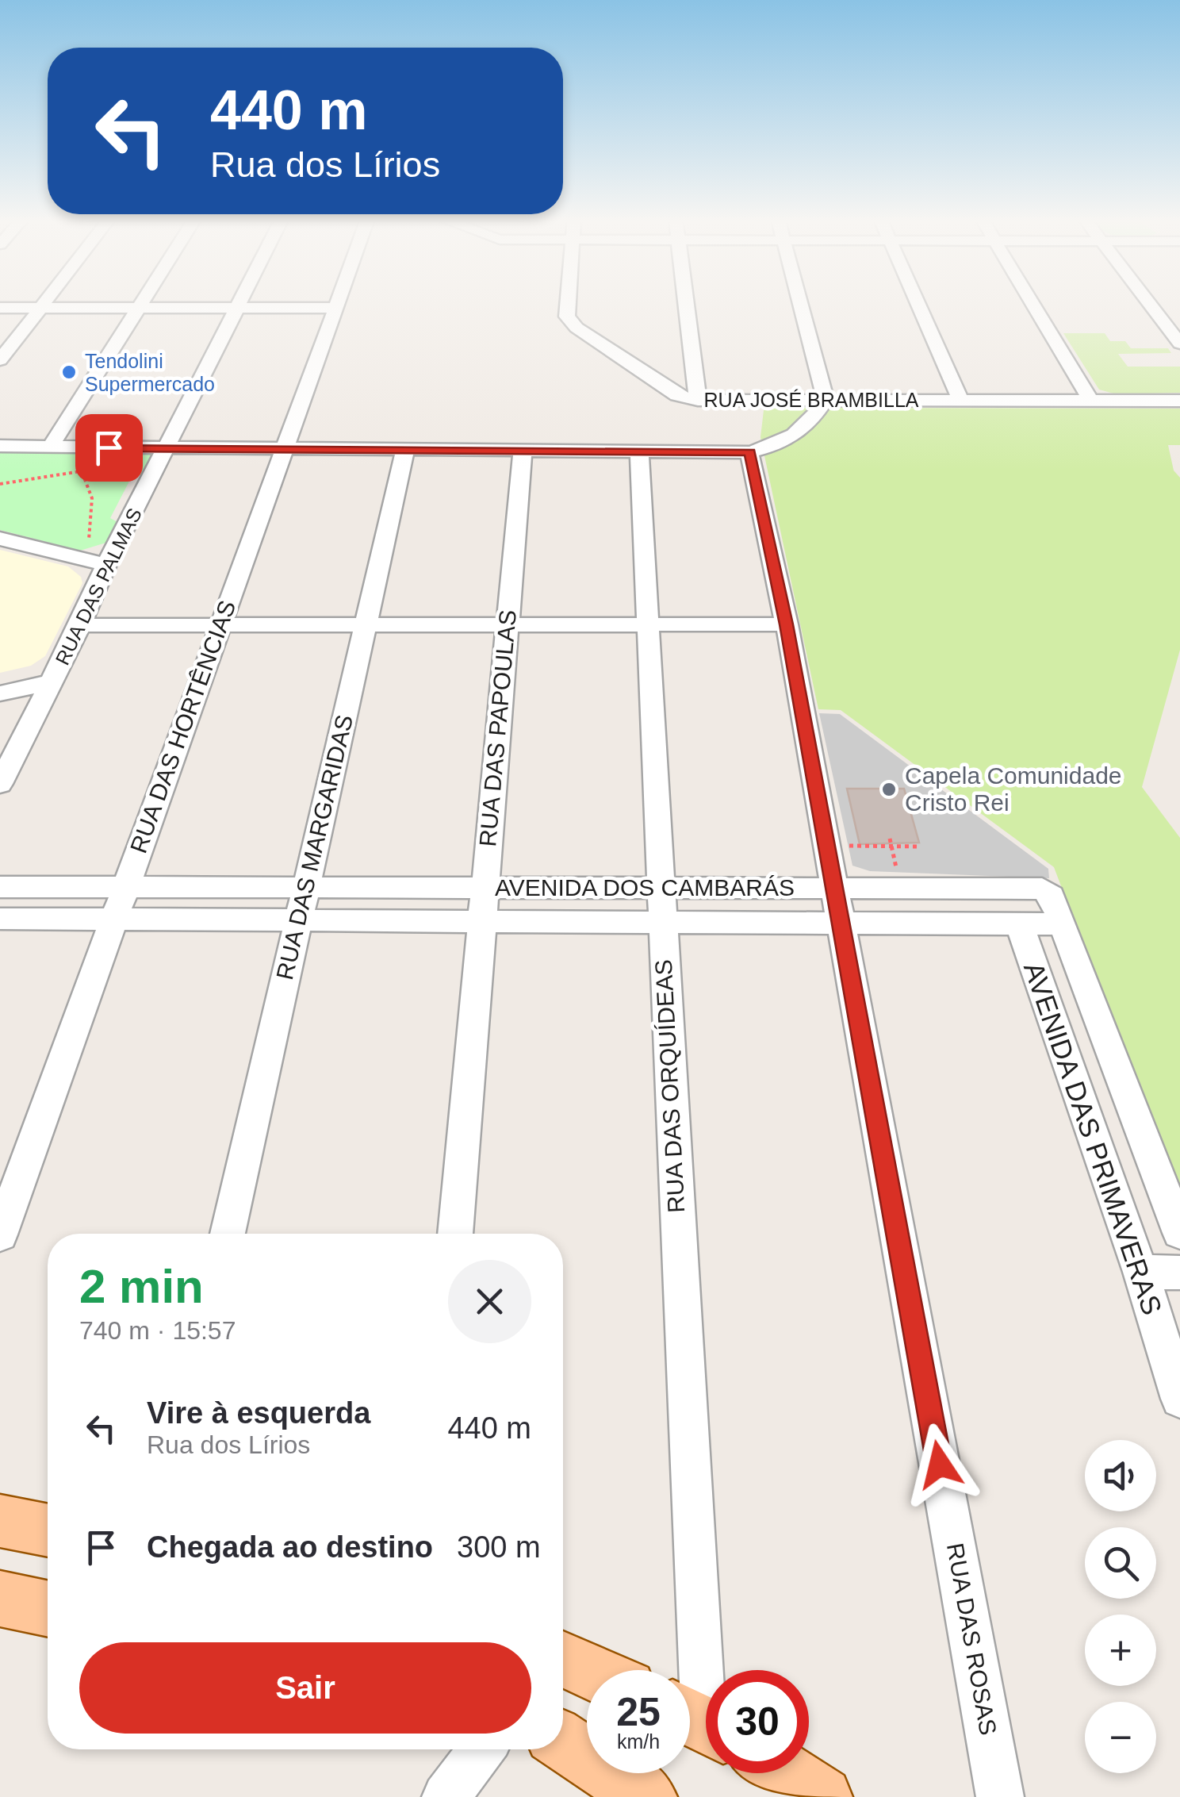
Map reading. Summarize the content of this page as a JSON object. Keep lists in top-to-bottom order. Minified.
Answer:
{"streets":{"street":["RUA JOSÉ BRAMBILLA","RUA DAS PALMAS","RUA DAS HORTÊNCIAS","RUA DAS PAPOULAS","RUA DAS MARGARIDAS","AVENIDA DOS CAMBARÁS","RUA DAS ORQUÍDEAS","AVENIDA DAS PRIMAVERAS","RUA DAS ROSAS"]},"crossings":[["RUA DAS HORTÊNCIAS","AVENIDA DOS CAMBARÁS"],["RUA DAS PAPOULAS","AVENIDA DOS CAMBARÁS"],["RUA DAS MARGARIDAS","AVENIDA DOS CAMBARÁS"],["AVENIDA DOS CAMBARÁS","RUA DAS ORQUÍDEAS"],["AVENIDA DOS CAMBARÁS","AVENIDA DAS PRIMAVERAS"],["AVENIDA DOS CAMBARÁS","RUA DAS ROSAS"]],"places":["Tendolini Supermercado","Capela Comunidade Cristo Rei"],"page":{"turn":["440 m","Rua dos Lírios"],"heading":["2 min","740 m · 15:57"],"list":[{"name":"Vire à esquerda","note":"Rua dos Lírios","value":"440 m"},{"name":"Chegada ao destino","value":"300 m"}],"map_buttons":["+","−"],"buttons":"Sair","speed":"25 km/h","limit":"30"}}
